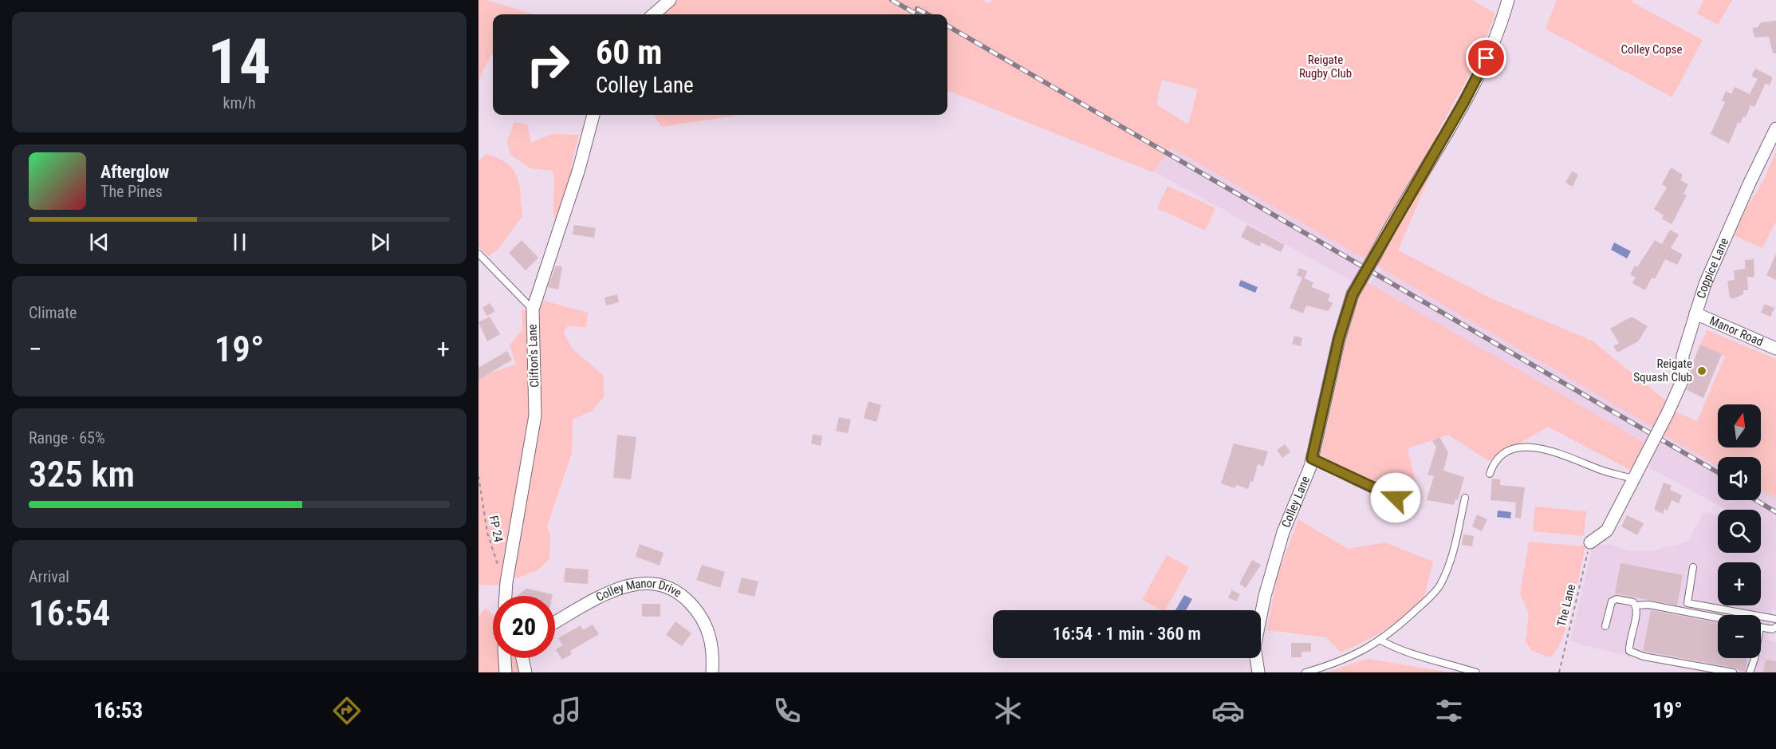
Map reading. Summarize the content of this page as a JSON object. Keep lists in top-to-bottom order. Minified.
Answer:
{"streets":{"street":["Coppice Lane","Manor Road","Clifton's Lane","Colley Lane","Colley Manor Drive"],"path":["FP 24","The Lane"]},"crossings":[["Coppice Lane","Manor Road"]],"parks":["Colley Copse","Reigate Rugby Club"],"places":["Reigate Squash Club"],"north":"top","page":{"tile":[["14","km/h"],"Climate",["Range · 65%","325 km"],["Arrival","16:54"]],"turn":["60 m","Colley Lane"],"song":["Afterglow","The Pines"],"heat":["−","19°","+"],"map_buttons":["+","−"],"limit":"20","trip":"16:54 · 1 min · 360 m","tabs":["16:53","19°"]}}
